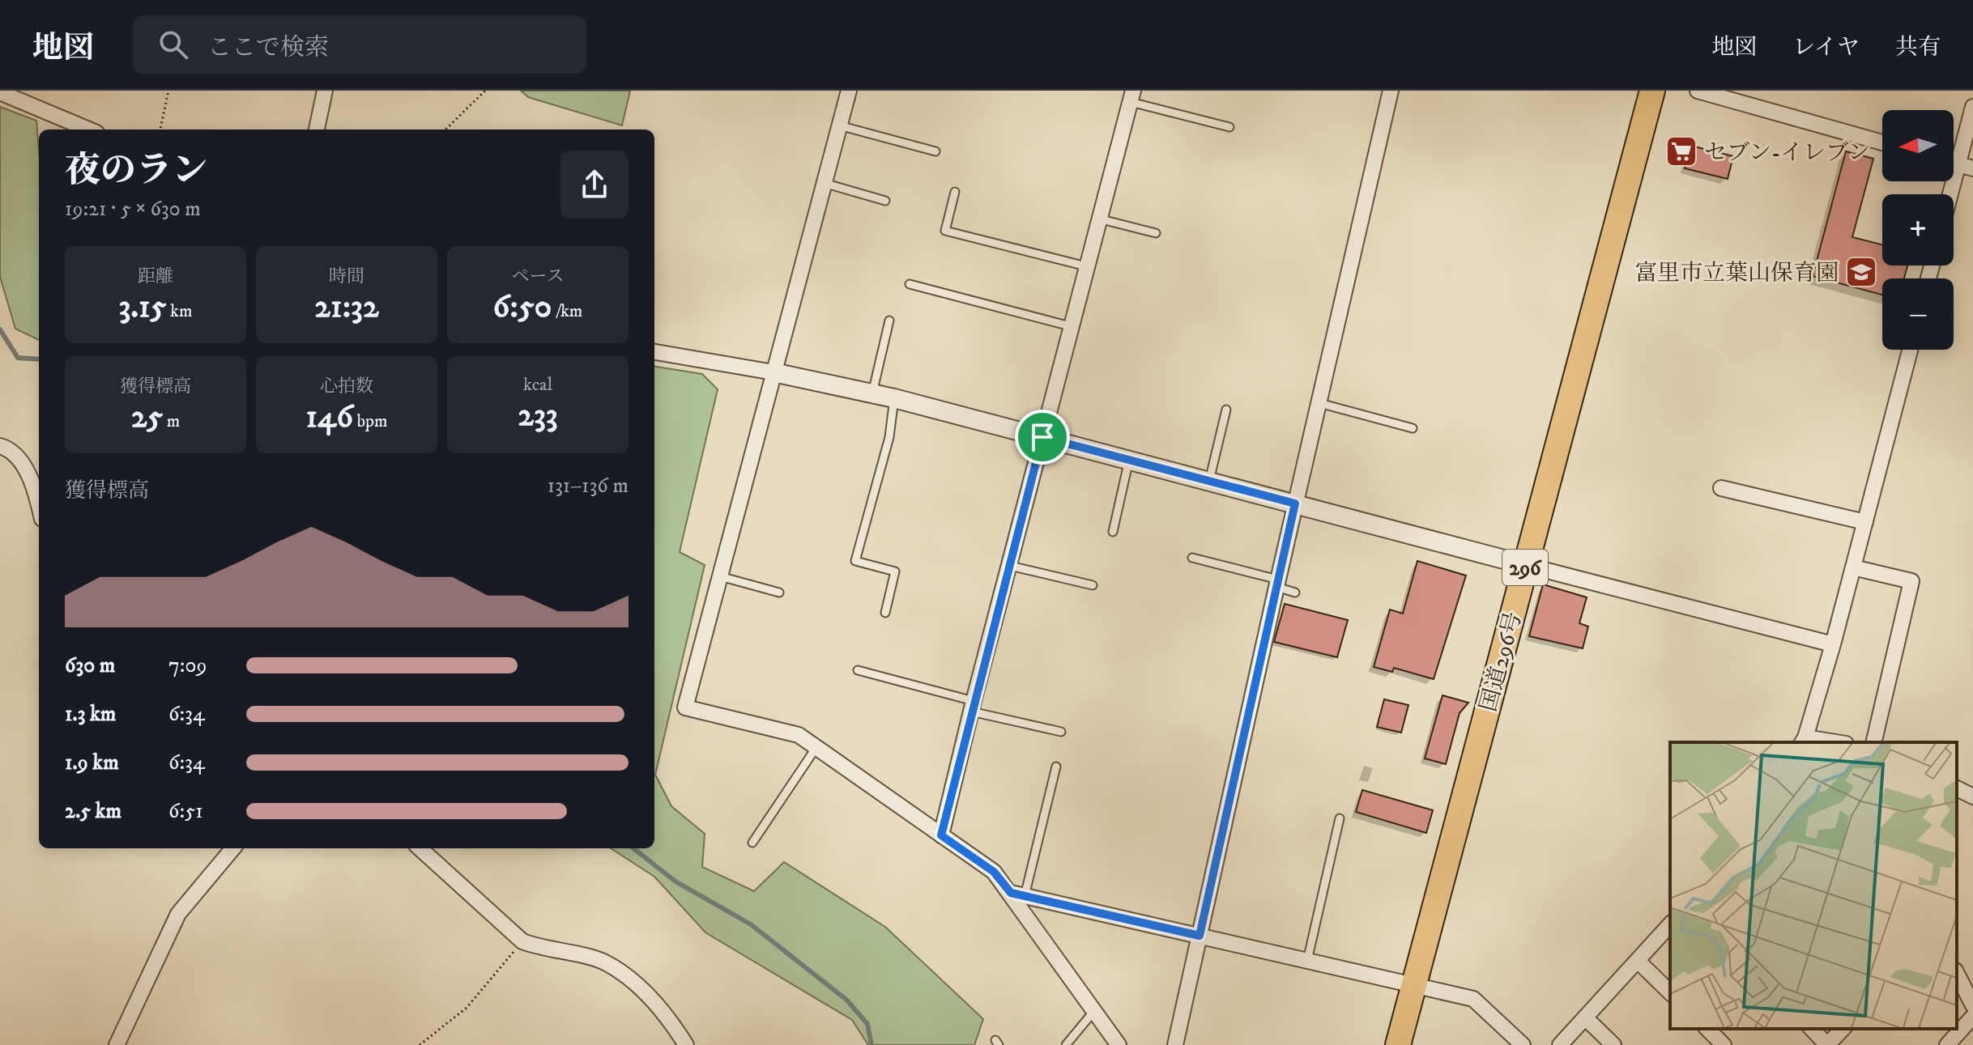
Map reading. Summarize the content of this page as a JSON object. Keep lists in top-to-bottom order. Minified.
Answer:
{"streets":{"highway":["296","国道296号"]},"places":{"supermarket":["セブン-イレブン"],"school or university":["富里市立葉山保育園"]},"north":"left","page":{"header":"地図","search":"ここで検索","nav":["地図","レイヤ","共有"],"map_buttons":["+","−"],"heading":["夜のラン","19:21 · 5 × 630 m"],"stats":[["距離","3.15 km"],["時間","21:32"],["ペース","6:50 /km"],["獲得標高","25 m"],["心拍数","146 bpm"],["kcal","233"]],"chart":["獲得標高","131–136 m"],"list":[{"name":"630 m","note":"7:09"},{"name":"1.3 km","note":"6:34"},{"name":"1.9 km","note":"6:34"},{"name":"2.5 km","note":"6:51"}]}}
